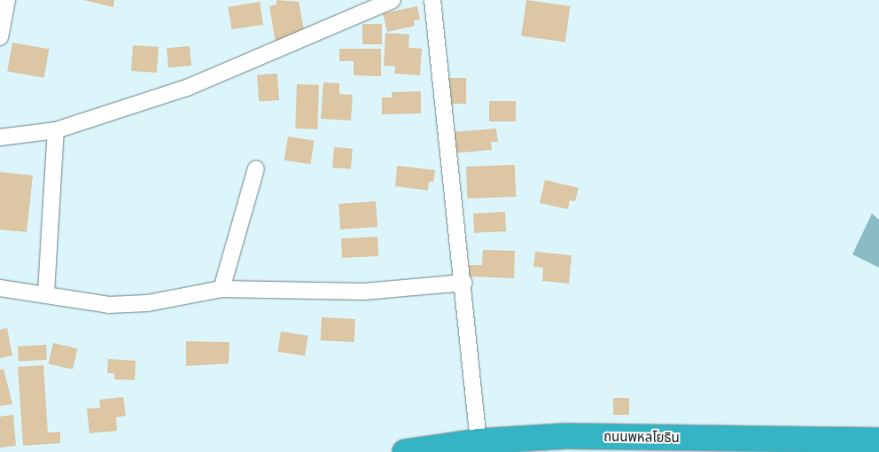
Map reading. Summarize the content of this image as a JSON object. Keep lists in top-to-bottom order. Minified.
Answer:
{"streets":{"highway":["ถนนพหลโยธิน"]}}
